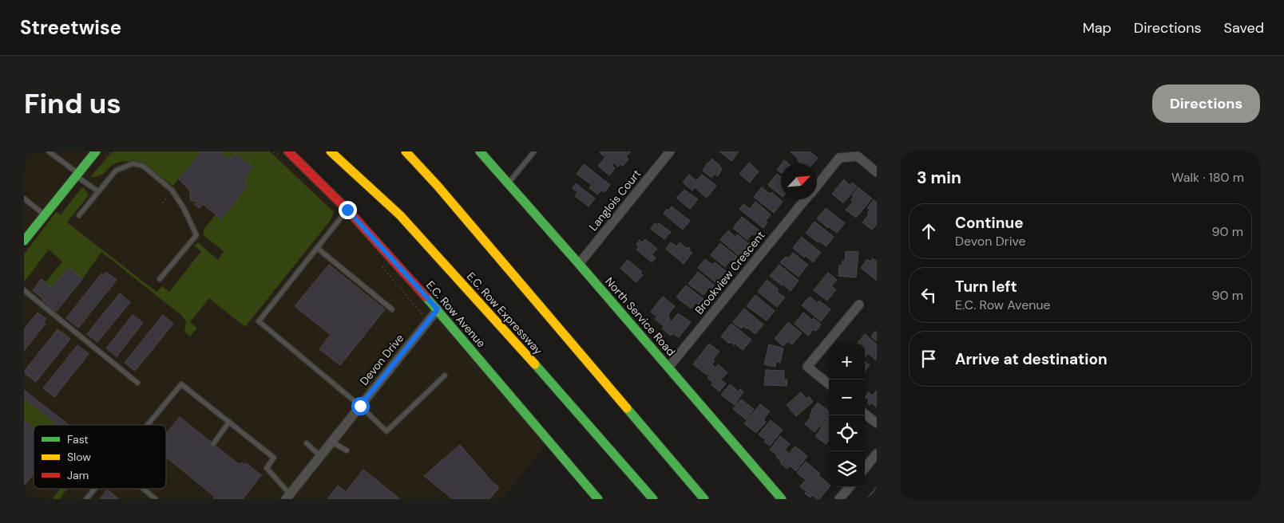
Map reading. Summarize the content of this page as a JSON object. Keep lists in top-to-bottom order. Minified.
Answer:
{"streets":{"main road":["E.C. Row Expressway","E.C. Row Avenue","North Service Road"],"street":["Langlois Court","Brookview Crescent","Devon Drive"]},"crossings":[["Langlois Court","North Service Road"],["Brookview Crescent","North Service Road"],["E.C. Row Avenue","Devon Drive"]],"legend":["Fast","Slow","Jam"],"north":"top right","page":{"header":"Streetwise","nav":["Map","Directions","Saved"],"buttons":"Directions","title":"Find us","heading":["3 min","Walk · 180 m"],"list":[["Continue","Devon Drive","90 m"],["Turn left","E.C. Row Avenue","90 m"],"Arrive at destination"],"map_buttons":["+","−"]}}
